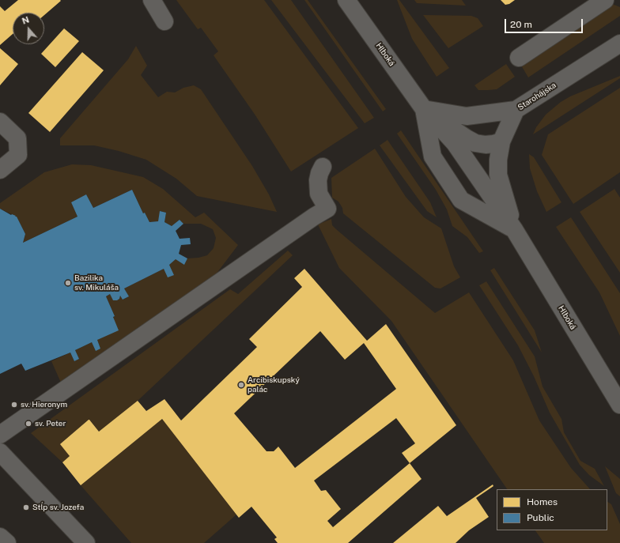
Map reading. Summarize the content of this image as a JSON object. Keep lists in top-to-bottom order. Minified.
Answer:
{"streets":{"street":["Hlboká","Starohájska"]},"crossings":[["Hlboká","Starohájska"]],"places":["Bazilika sv. Mikuláša","Arcibiskupský palác","sv. Hieronym","sv. Peter","Stĺp sv. Jozefa"],"legend":["Homes","Public"],"scale_bar":"20 m","north":"top"}
